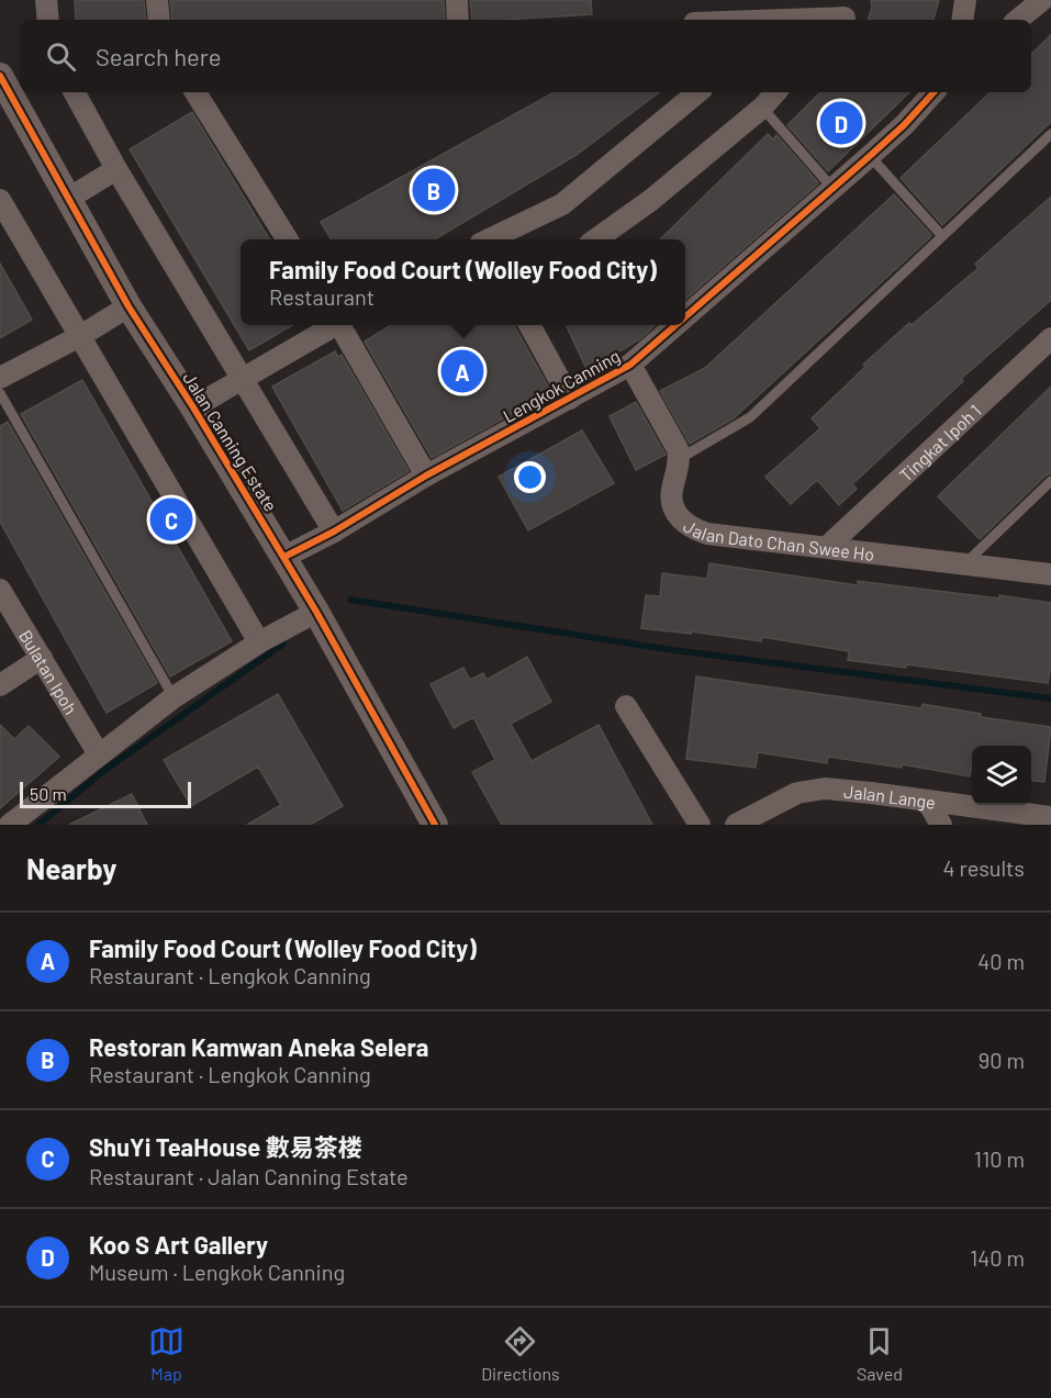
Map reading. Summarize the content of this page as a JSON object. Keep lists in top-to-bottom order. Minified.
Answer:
{"streets":{"street":["Lengkok Canning","Jalan Canning Estate","Tingkat Ipoh 1","Jalan Dato Chan Swee Ho","Bulatan Ipoh","Jalan Lange"]},"crossings":[["Lengkok Canning","Jalan Canning Estate"],["Tingkat Ipoh 1","Jalan Dato Chan Swee Ho"]],"scale_bar":"50 m","page":{"search":"Search here","pins":["D","B","A","C"],"popup":["Family Food Court (Wolley Food City)","Restaurant"],"scale":"50 m","heading":["Nearby","4 results"],"list":[{"mark":"A","name":"Family Food Court (Wolley Food City)","note":"Restaurant · Lengkok Canning","value":"40 m"},{"mark":"B","name":"Restoran Kamwan Aneka Selera","note":"Restaurant · Lengkok Canning","value":"90 m"},{"mark":"C","name":"ShuYi TeaHouse 數易茶楼","note":"Restaurant · Jalan Canning Estate","value":"110 m"},{"mark":"D","name":"Koo S Art Gallery","note":"Museum · Lengkok Canning","value":"140 m"}],"nav":["Map","Directions","Saved"]}}
